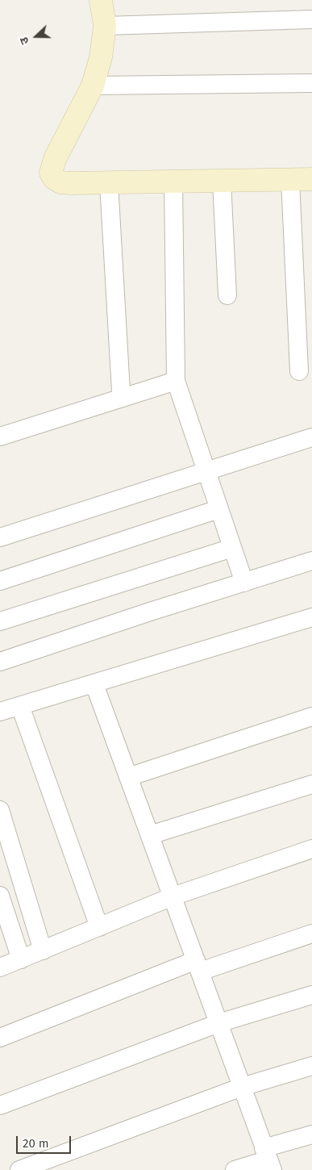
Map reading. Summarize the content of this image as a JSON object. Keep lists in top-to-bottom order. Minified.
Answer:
{"scale_bar":"20 m","north":"left"}
